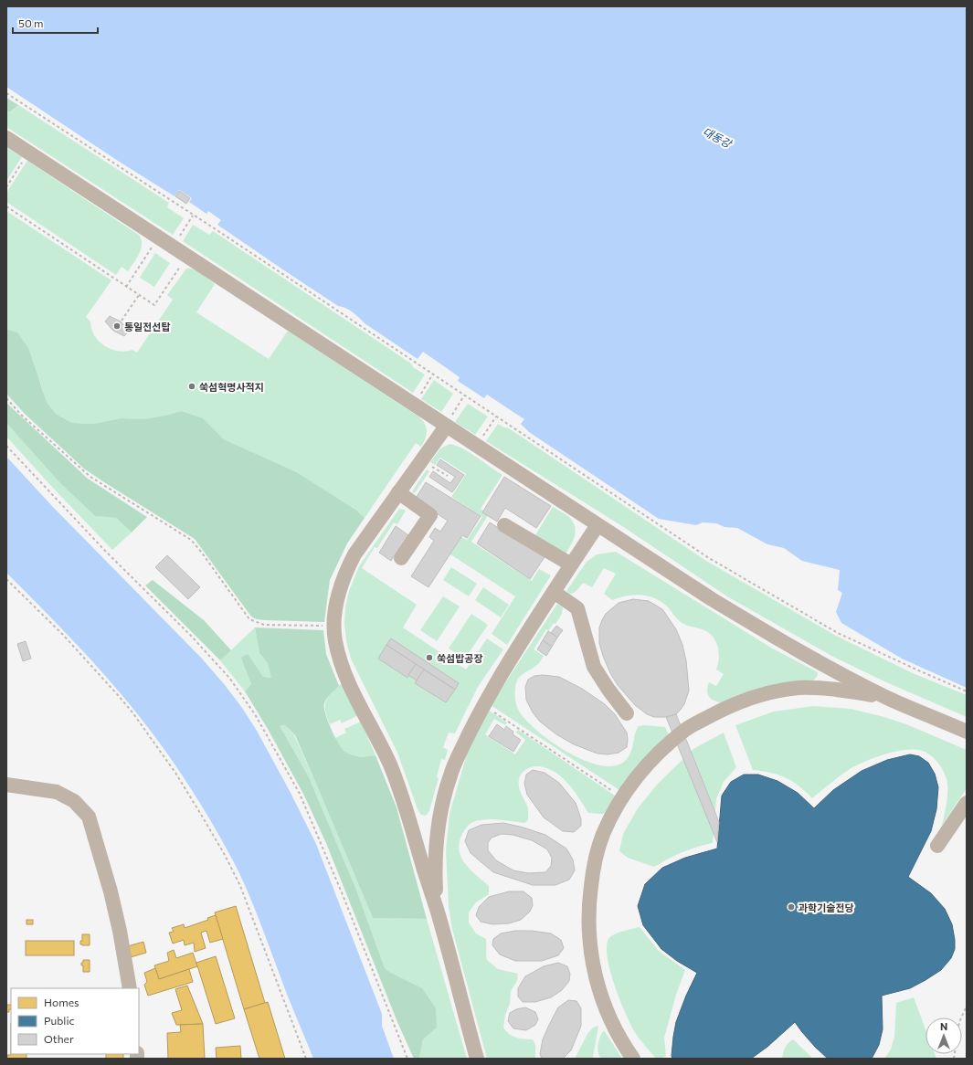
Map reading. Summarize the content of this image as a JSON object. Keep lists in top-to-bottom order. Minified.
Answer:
{"water":["대동강"],"places":["통일전선탑","쑥섬혁명사적지","쑥섬밥공장","과학기술전당"],"legend":["Homes","Public","Other"],"scale_bar":"50 m","north":"top"}
